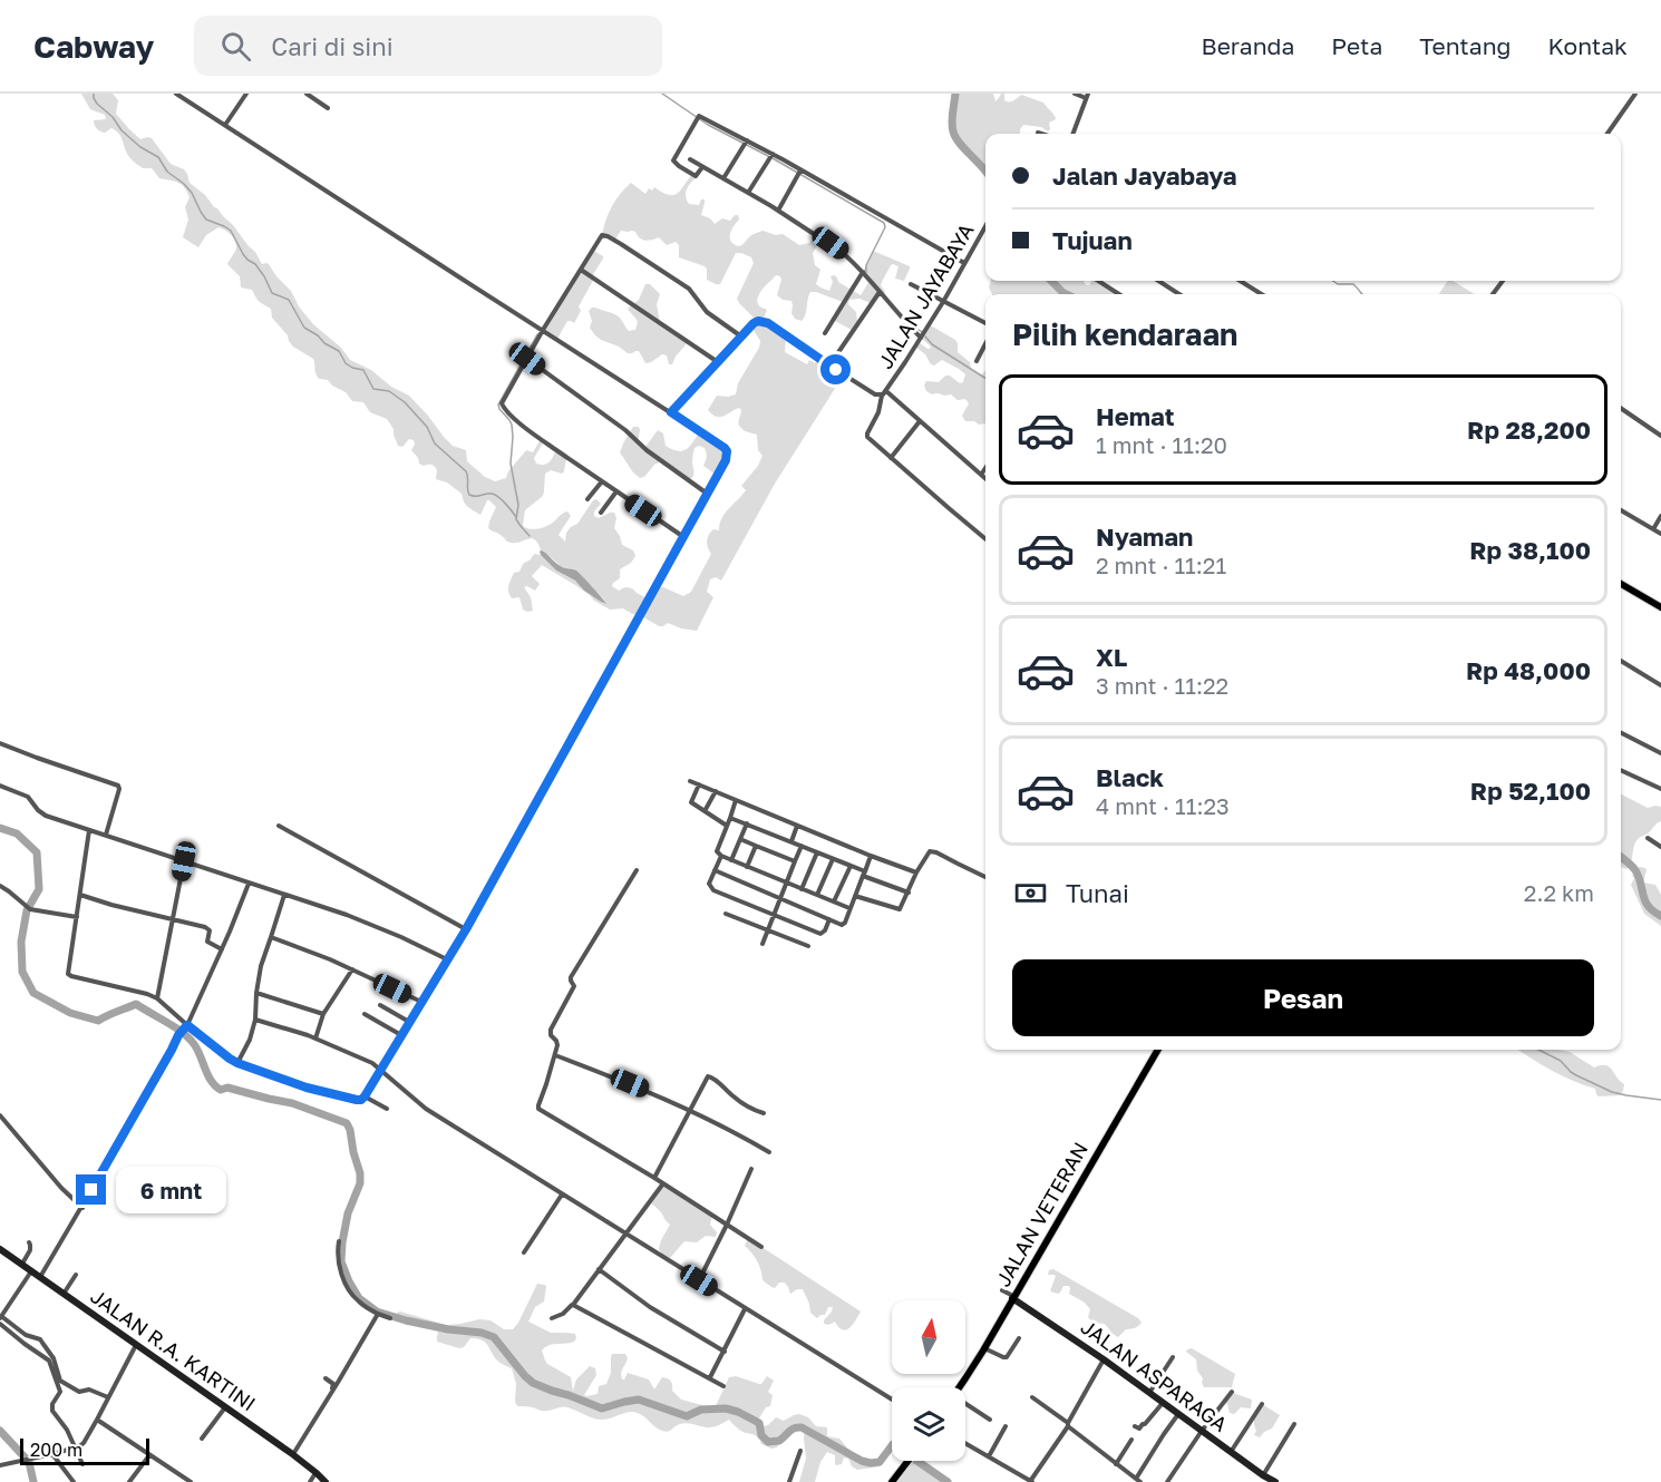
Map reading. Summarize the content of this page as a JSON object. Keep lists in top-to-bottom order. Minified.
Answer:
{"streets":{"main road":["JALAN VETERAN","JALAN R.A. KARTINI","JALAN ASPARAGA"],"street":["JALAN JAYABAYA"]},"crossings":[["JALAN VETERAN","JALAN ASPARAGA"]],"scale_bar":"200 m","north":"top","page":{"header":"Cabway","search":"Cari di sini","nav":["Beranda","Peta","Tentang","Kontak"],"banner":["Jalan Jayabaya","Tujuan"],"heading":"Pilih kendaraan","list":[{"name":"Hemat","note":"1 mnt · 11:20","value":"Rp 28,200"},{"name":"Nyaman","note":"2 mnt · 11:21","value":"Rp 38,100"},{"name":"XL","note":"3 mnt · 11:22","value":"Rp 48,000"},{"name":"Black","note":"4 mnt · 11:23","value":"Rp 52,100"}],"pay":["Tunai","2.2 km"],"buttons":"Pesan","bubble":"6 mnt","scale":"200 m"}}
